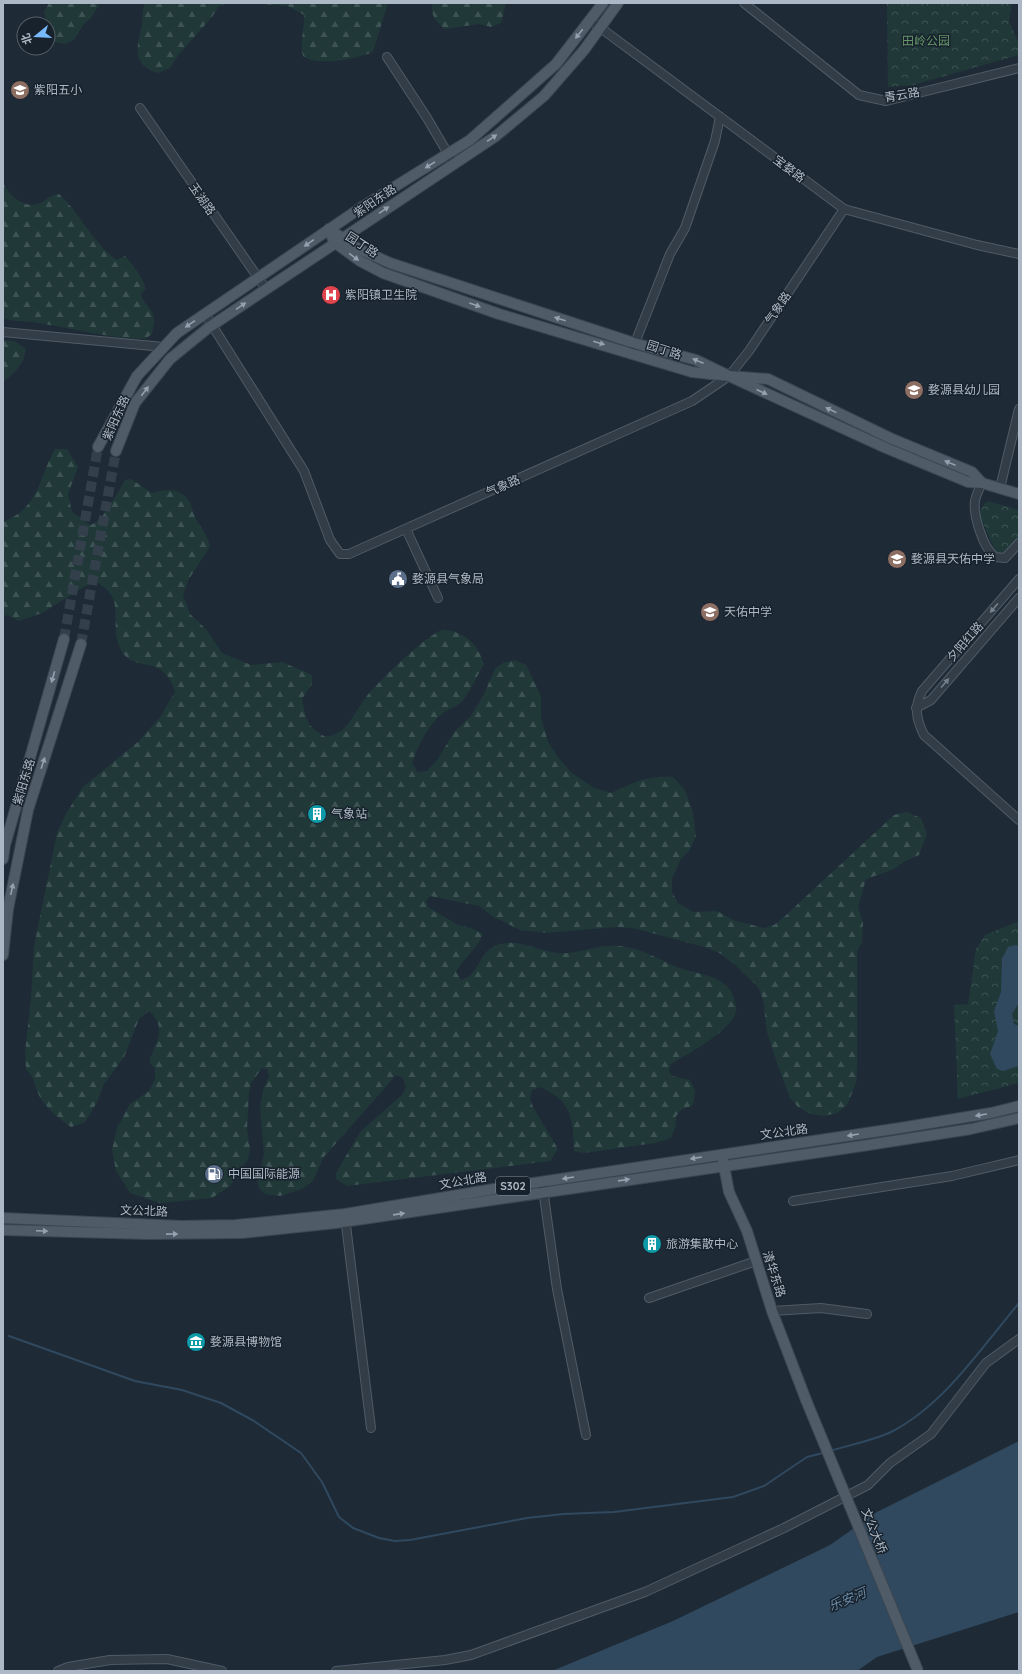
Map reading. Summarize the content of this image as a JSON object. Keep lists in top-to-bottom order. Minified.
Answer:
{"streets":{"main road":["紫阳东路","园丁路","文公北路","S302","清华东路","文公大桥"],"street":["青云路","宝婺路","玉湖路","气象路","夕阳红路"]},"crossings":[["宝婺路","紫阳东路"],["宝婺路","气象路"],["玉湖路","紫阳东路"],["紫阳东路","园丁路"],["紫阳东路","气象路"],["园丁路","气象路"],["文公北路","清华东路"],["清华东路","文公大桥"]],"water":["乐安河"],"parks":["田岭公园"],"places":{"school or university":["紫阳五小","婺源县幼儿园","婺源县天佑中学","天佑中学"],"hospital":["紫阳镇卫生院"],"public building":["婺源县气象局"],"building":["气象站","旅游集散中心"],"fuel station":["中国国际能源"],"museum":["婺源县博物馆"]},"north":"left"}
